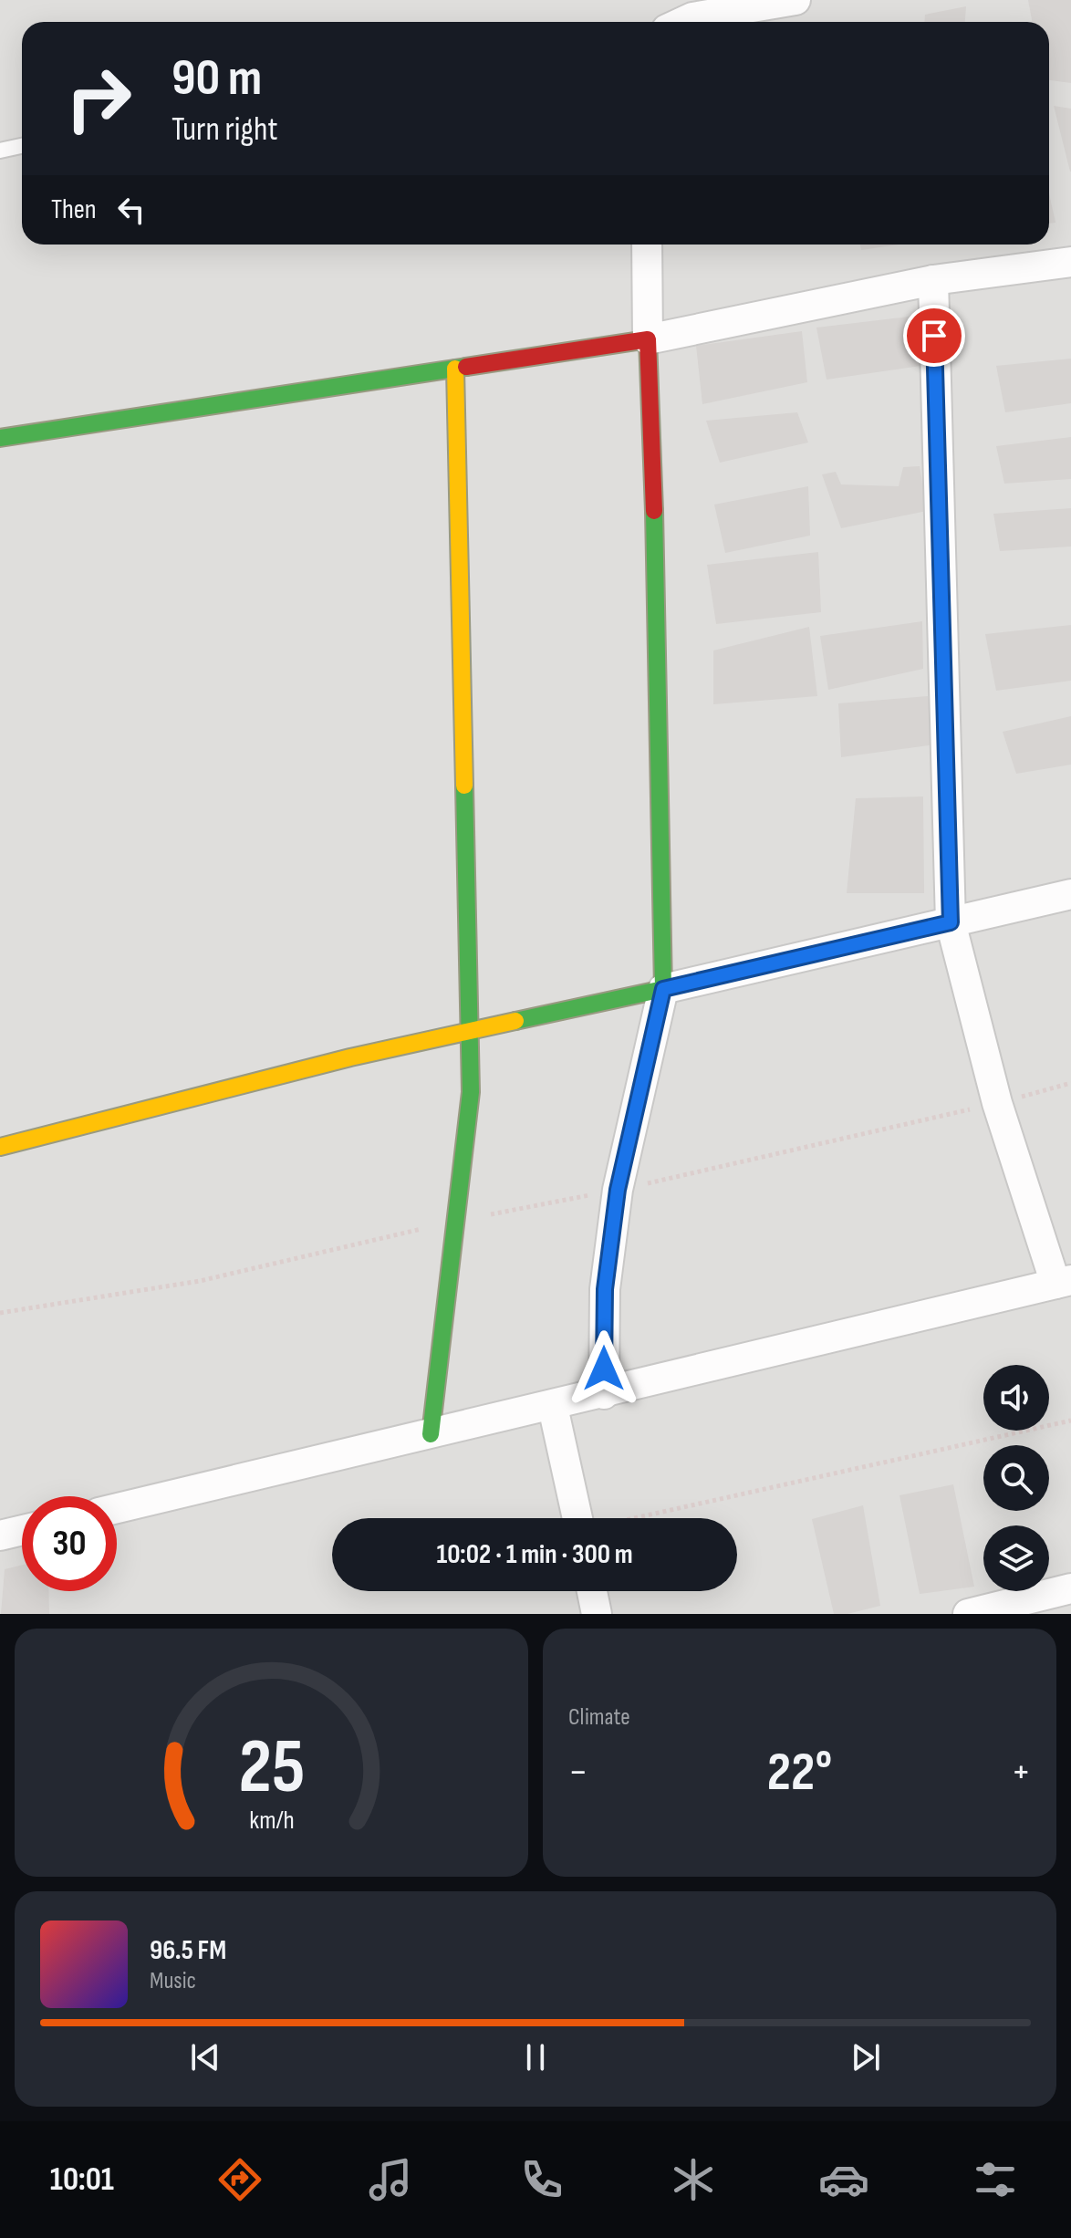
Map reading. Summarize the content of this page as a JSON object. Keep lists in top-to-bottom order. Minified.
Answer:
{"page":{"turn":["90 m","Turn right"],"then":"Then","limit":"30","trip":"10:02 · 1 min · 300 m","tile":"Climate","heat":["−","22°","+"],"song":["96.5 FM","Music"],"tabs":"10:01","gauge":["25","km/h"]}}
